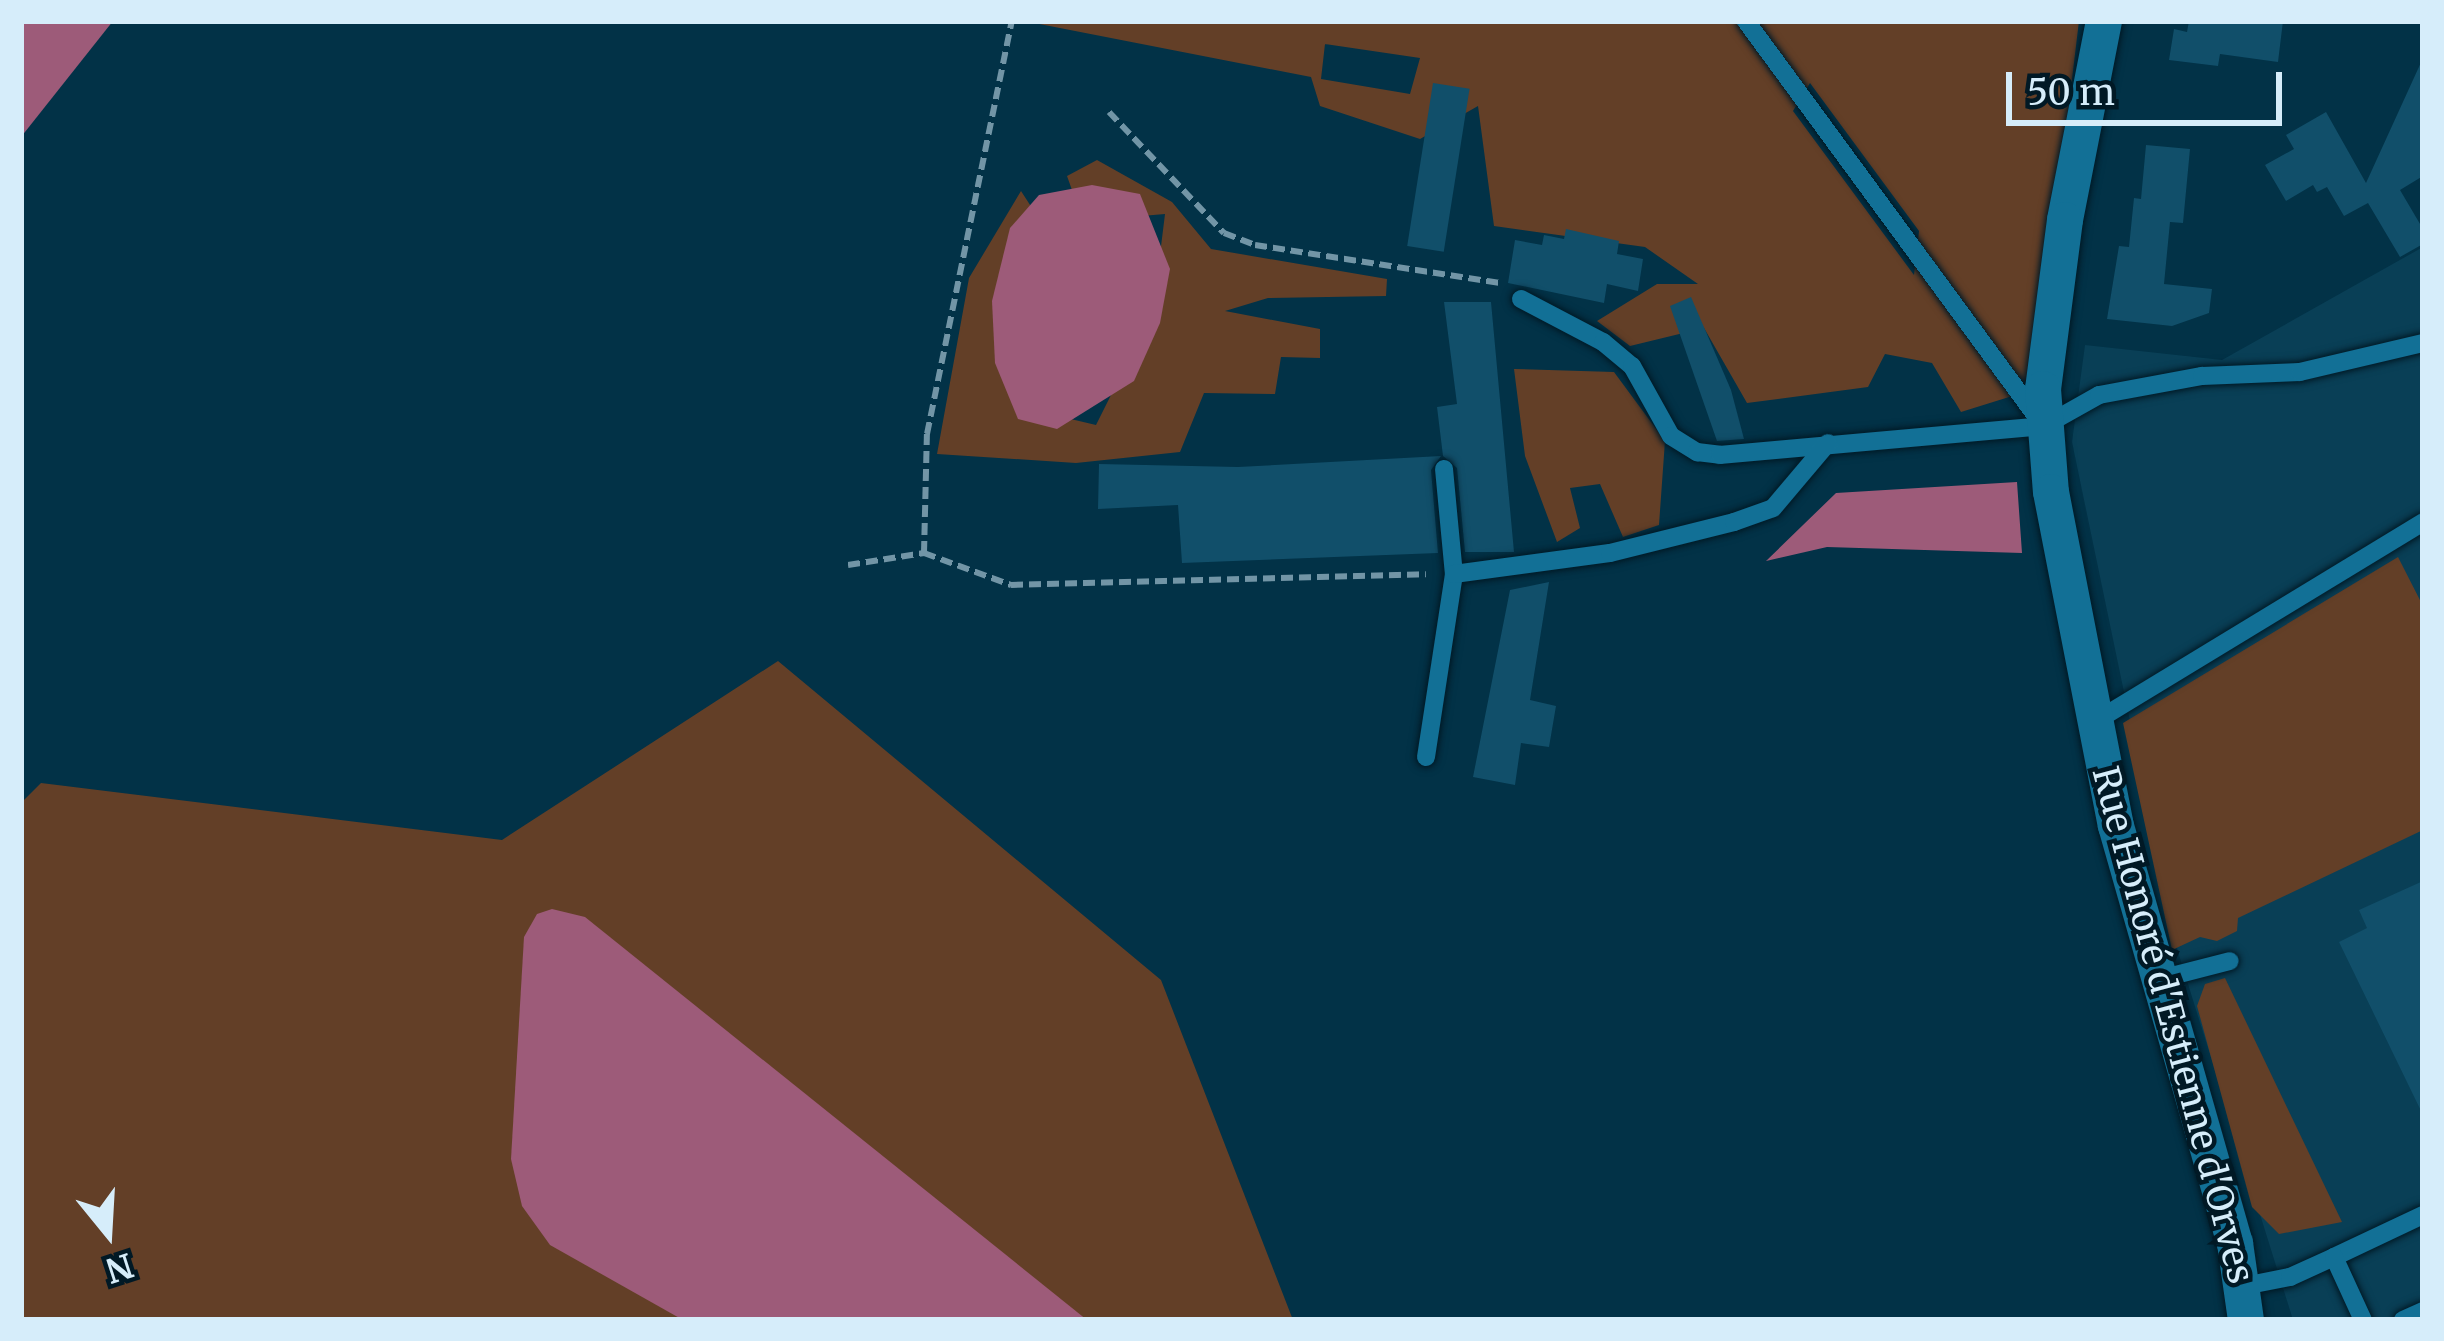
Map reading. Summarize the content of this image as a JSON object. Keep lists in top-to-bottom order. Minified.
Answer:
{"streets":{"street":["Rue Honoré d'Estienne d'Orves"]},"scale_bar":"50 m","north":"bottom"}
